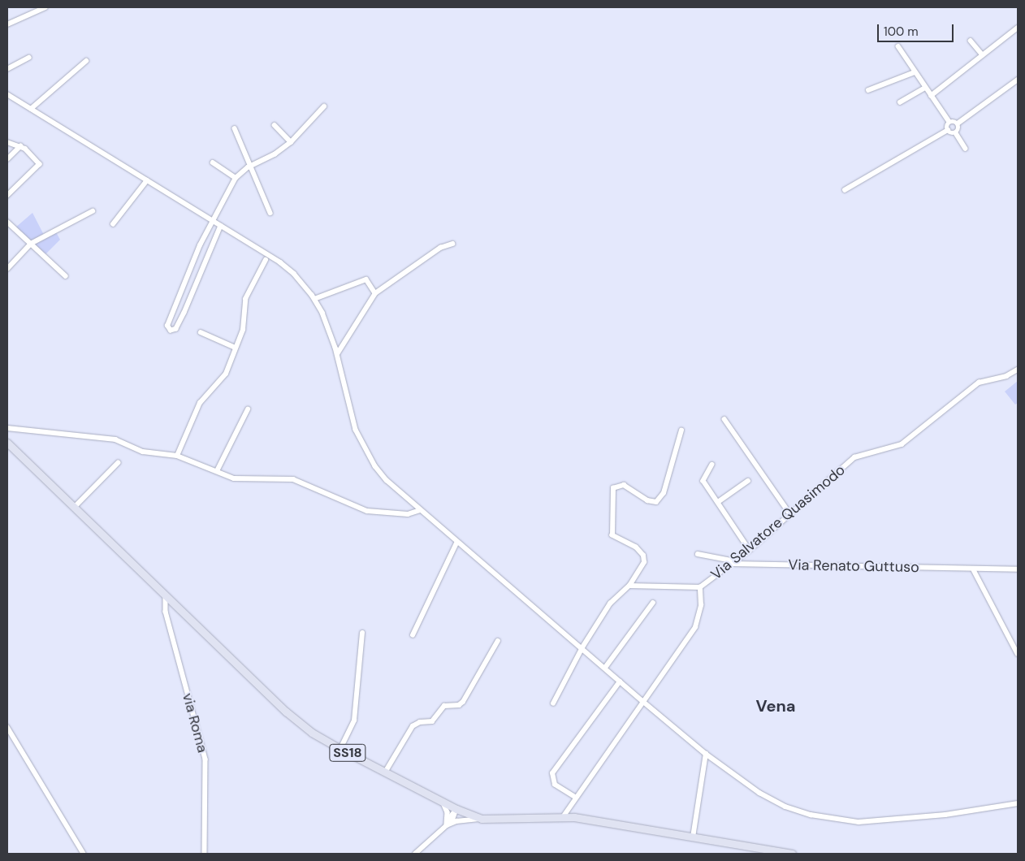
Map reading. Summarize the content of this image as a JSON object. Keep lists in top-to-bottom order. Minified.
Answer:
{"streets":{"main road":["SS18"],"street":["Via Salvatore Quasimodo","Via Renato Guttuso","via Roma"]},"crossings":[["Via Salvatore Quasimodo","Via Renato Guttuso"],["via Roma","SS18"]],"districts":["Vena"],"scale_bar":"100 m"}
